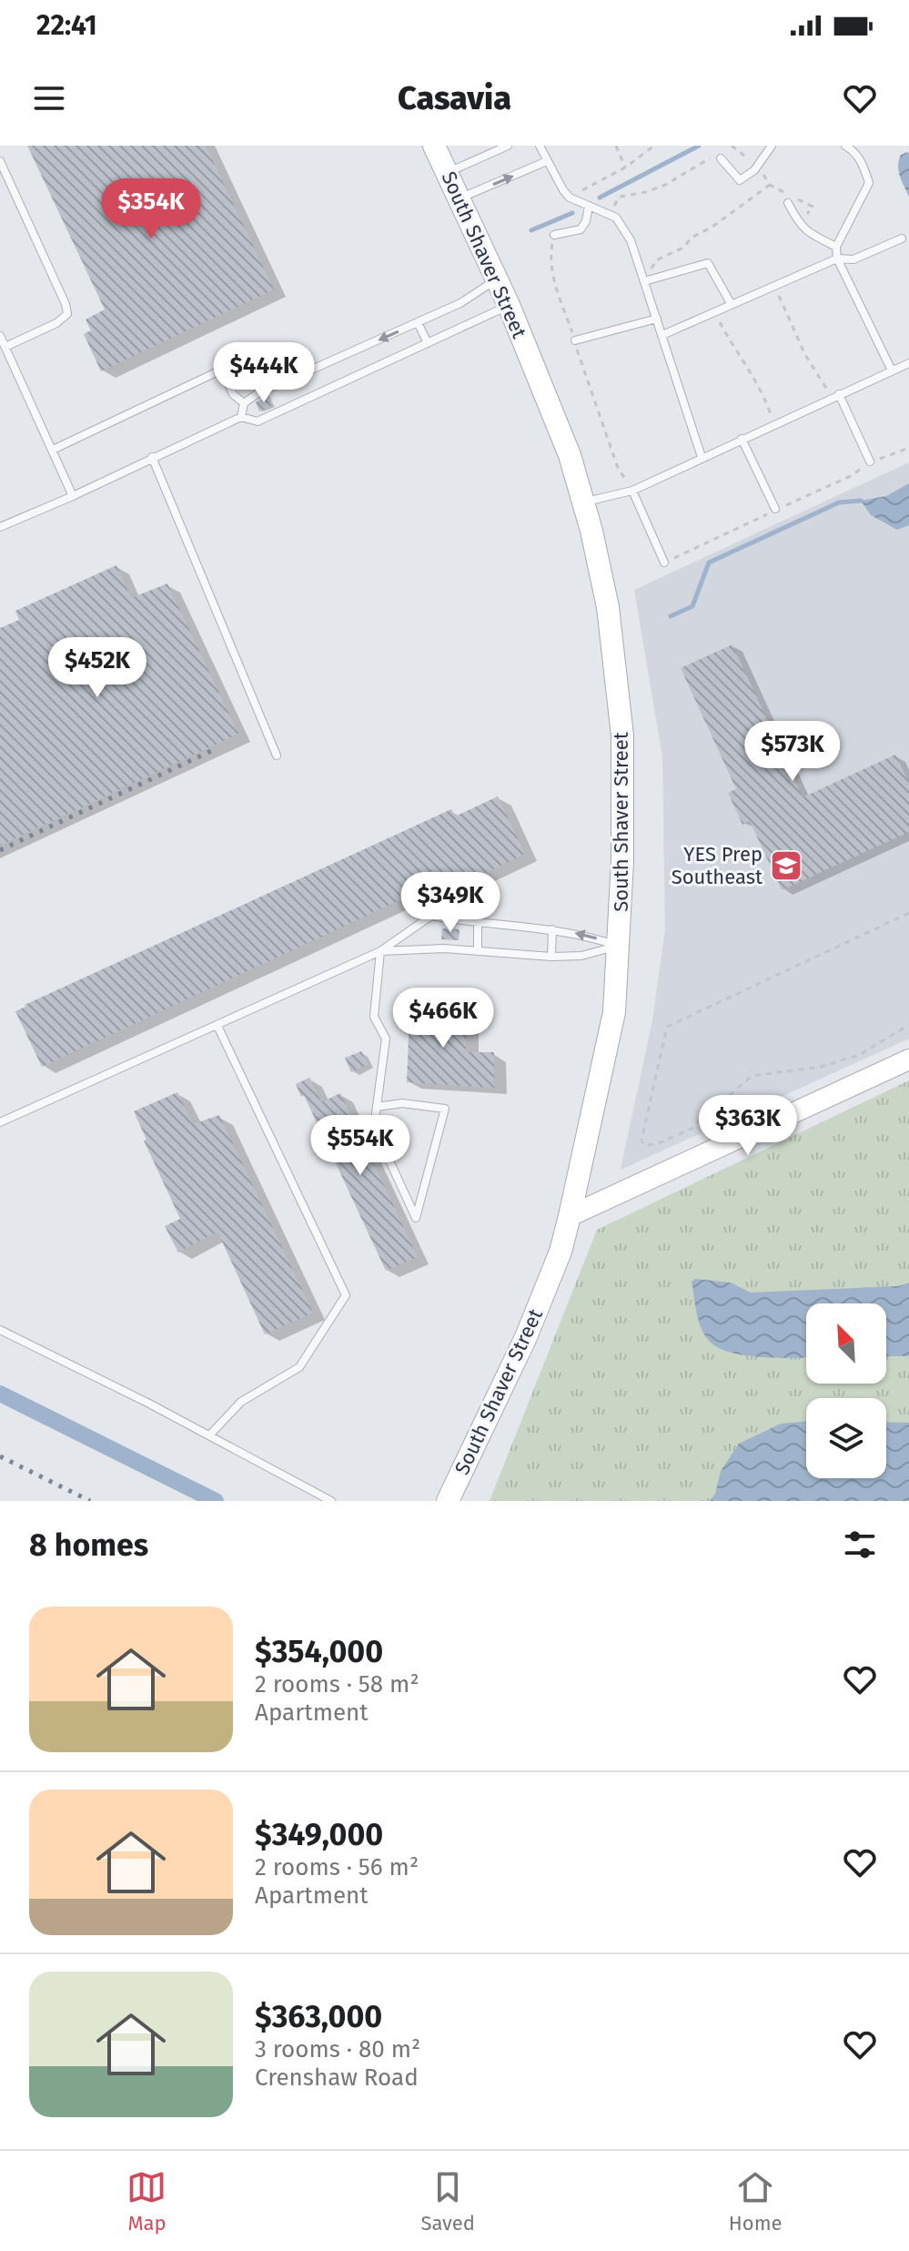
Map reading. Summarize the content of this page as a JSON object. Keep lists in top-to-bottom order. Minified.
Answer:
{"streets":{"main road":["South Shaver Street"]},"places":{"school or university":["YES Prep Southeast"]},"north":"top left","page":{"status":"22:41","header":"Casavia","price":["$354K","$444K","$452K","$573K","$349K","$466K","$363K","$554K"],"heading":"8 homes","list":[{"name":"$354,000","note":"2 rooms · 58 m² · Apartment"},{"name":"$349,000","note":"2 rooms · 56 m² · Apartment"},{"name":"$363,000","note":"3 rooms · 80 m² · Crenshaw Road"}],"tabs":["Map","Saved","Home"]}}
